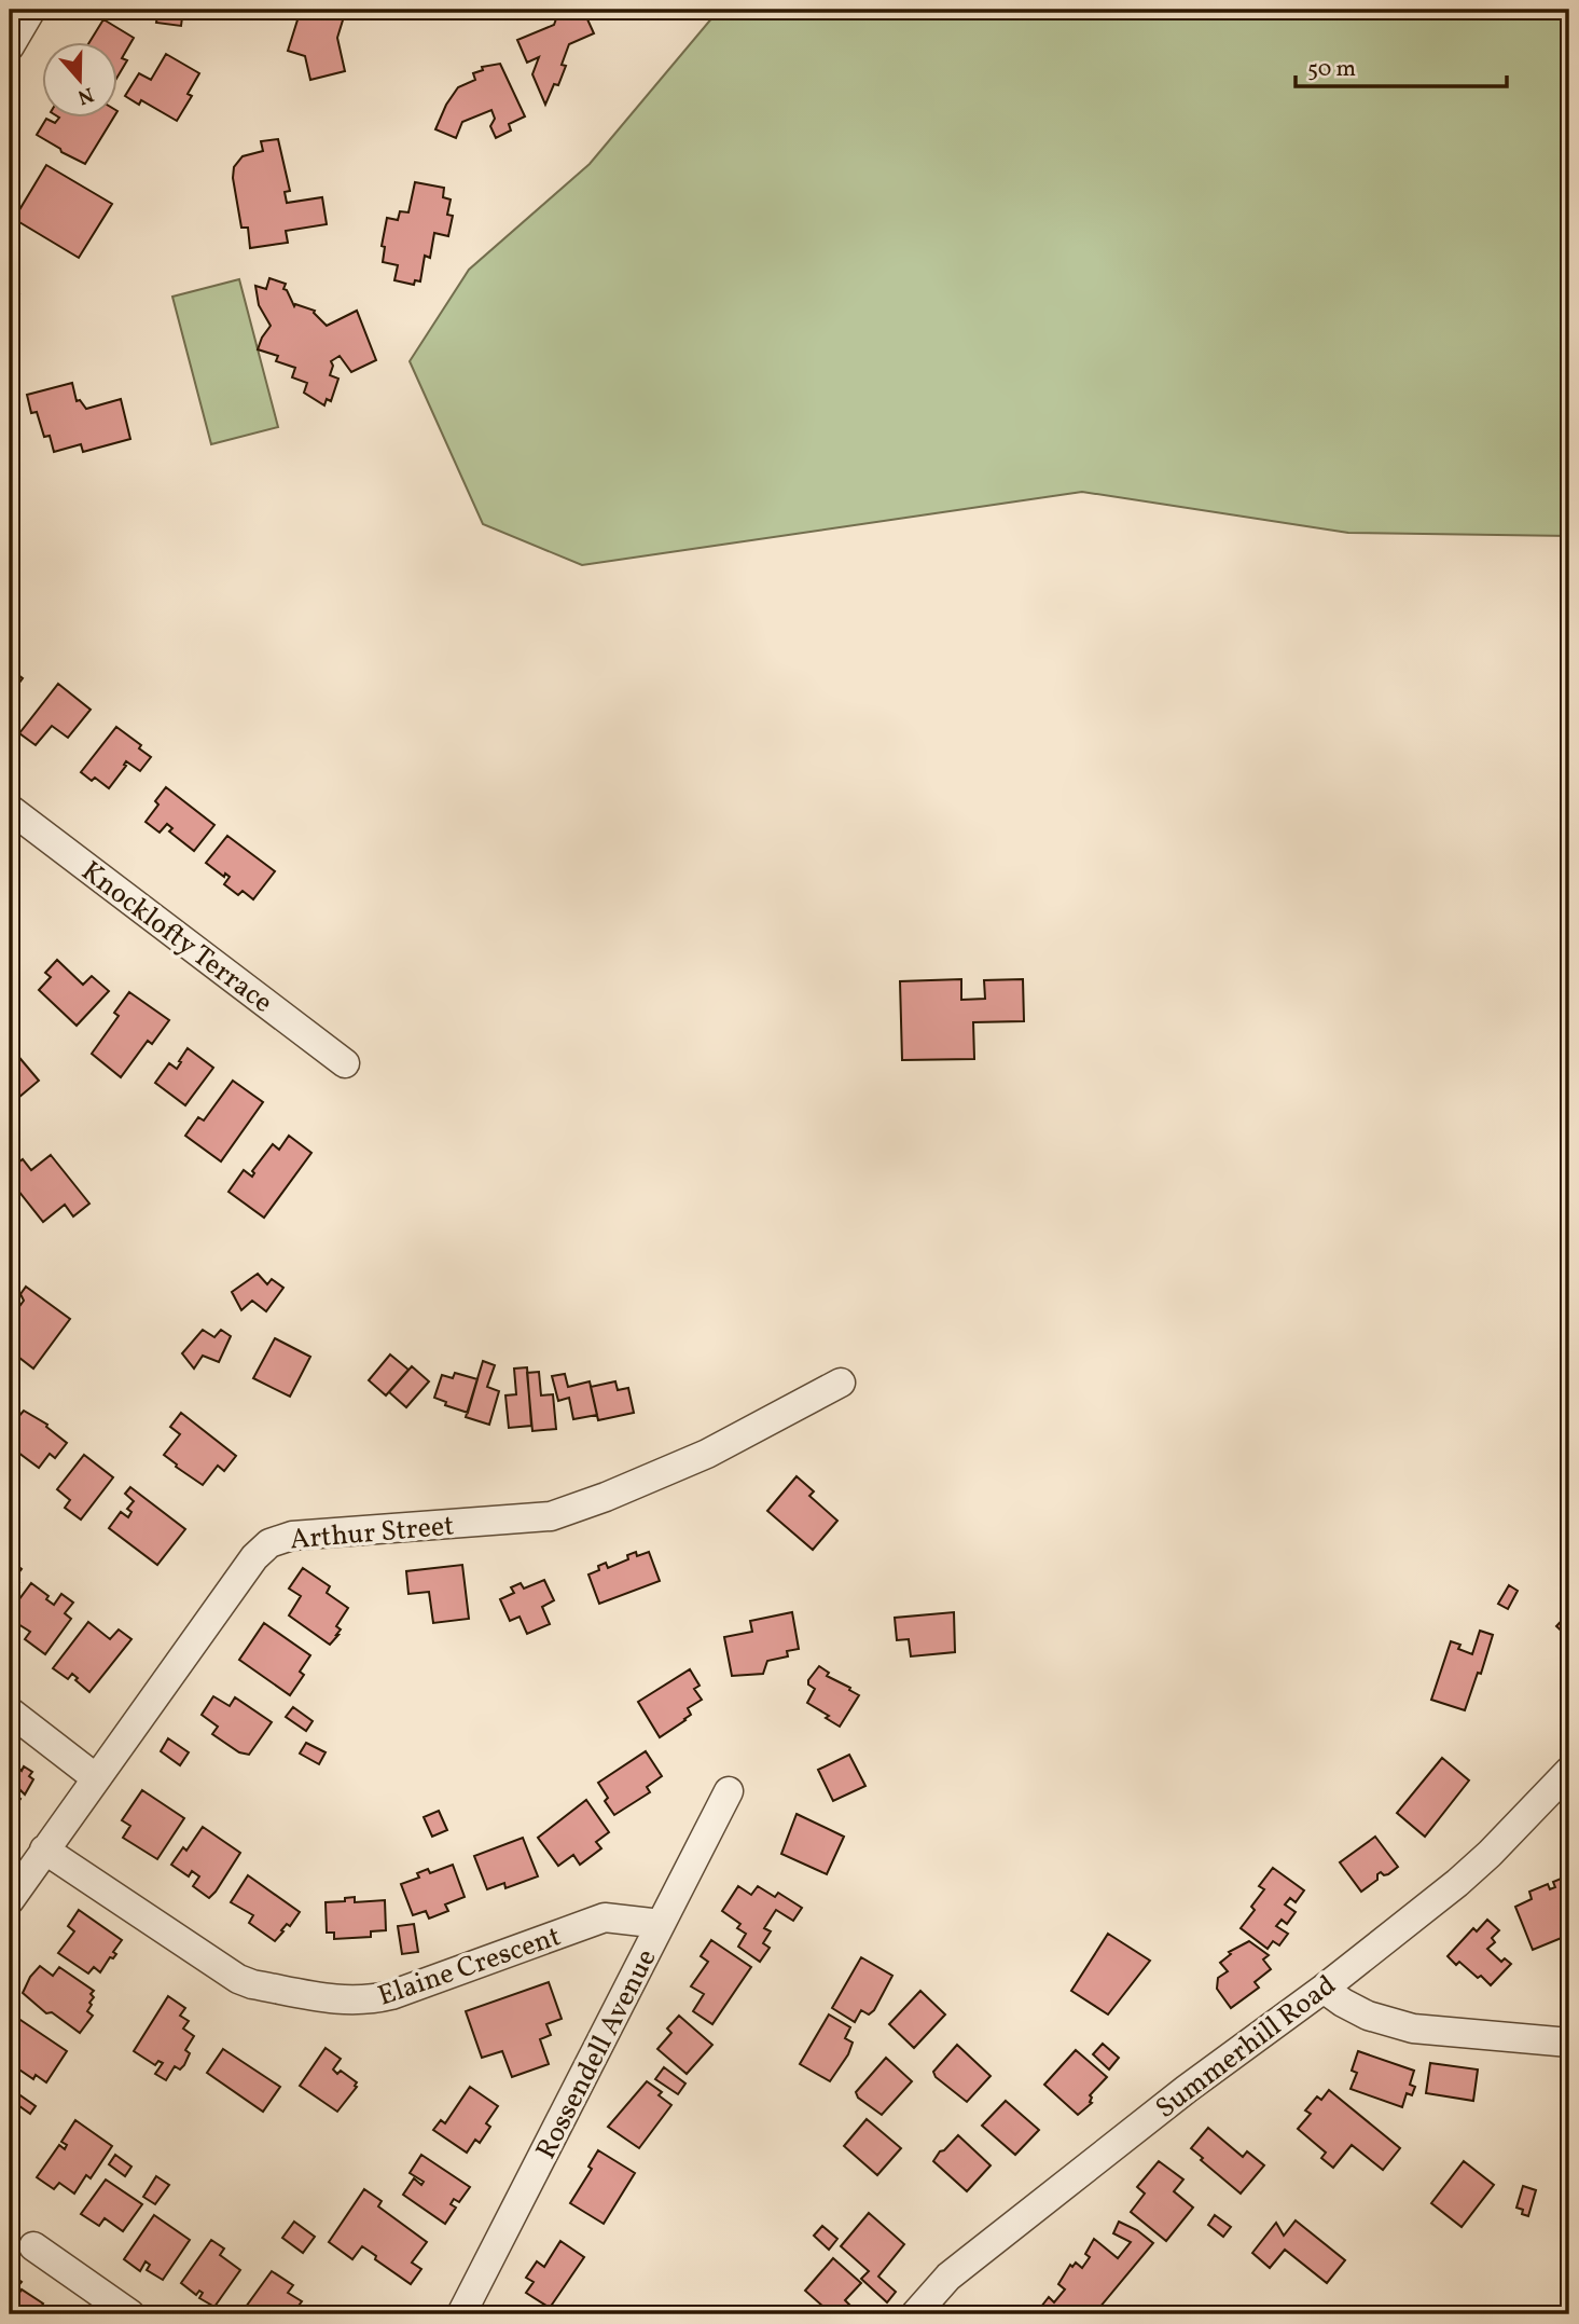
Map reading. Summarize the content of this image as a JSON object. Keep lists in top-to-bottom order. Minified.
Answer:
{"streets":{"street":["Knocklofty Terrace","Arthur Street","Elaine Crescent","Summerhill Road","Rossendell Avenue"]},"crossings":[["Arthur Street","Elaine Crescent"],["Elaine Crescent","Rossendell Avenue"]],"scale_bar":"50 m","north":"bottom"}
